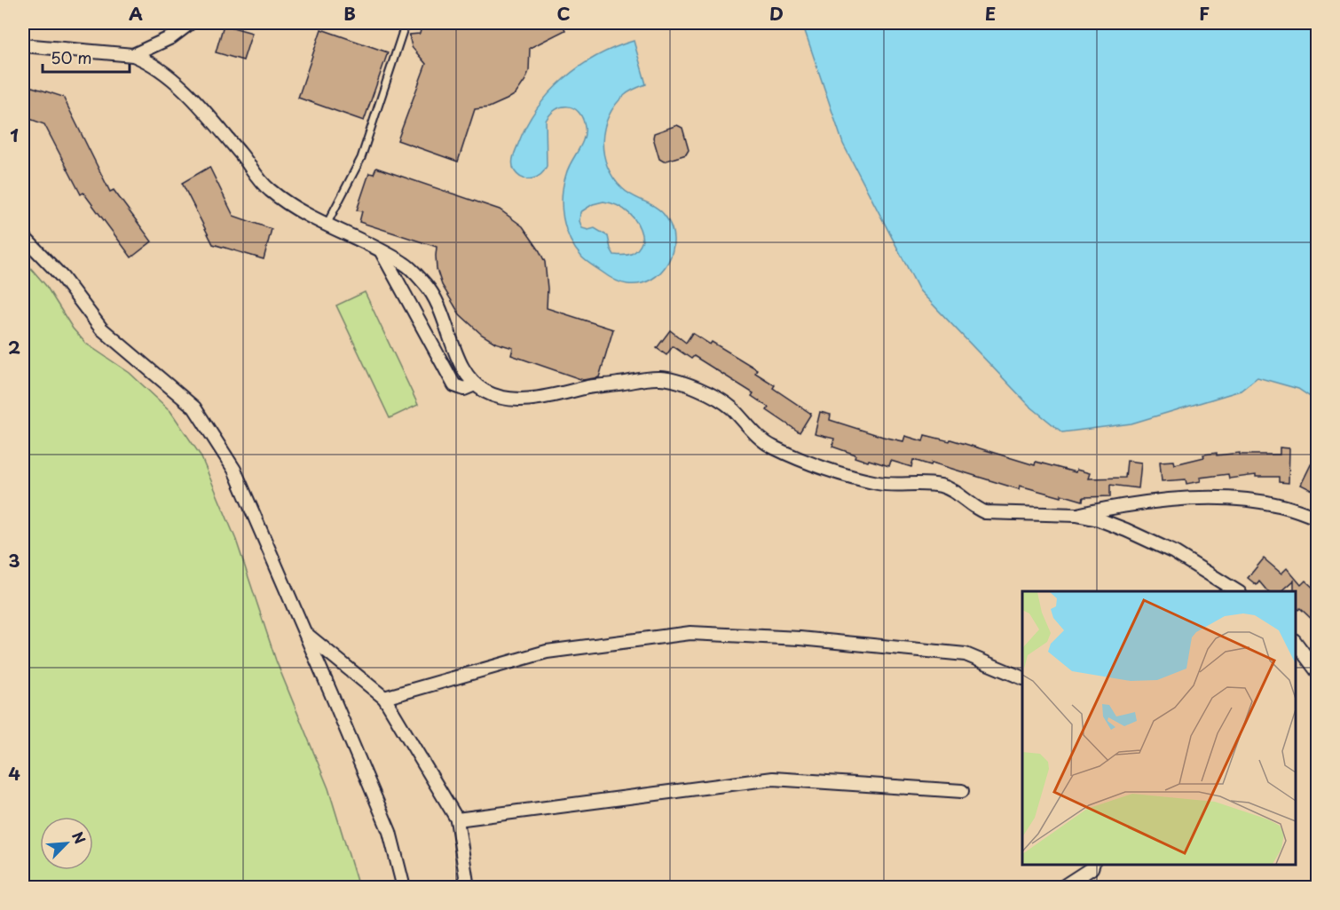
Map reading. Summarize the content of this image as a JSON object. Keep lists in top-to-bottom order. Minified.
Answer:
{"scale_bar":"50 m","north":"top right","grid":{"columns":["A","B","C","D","E","F"],"rows":["1","2","3","4"]}}
